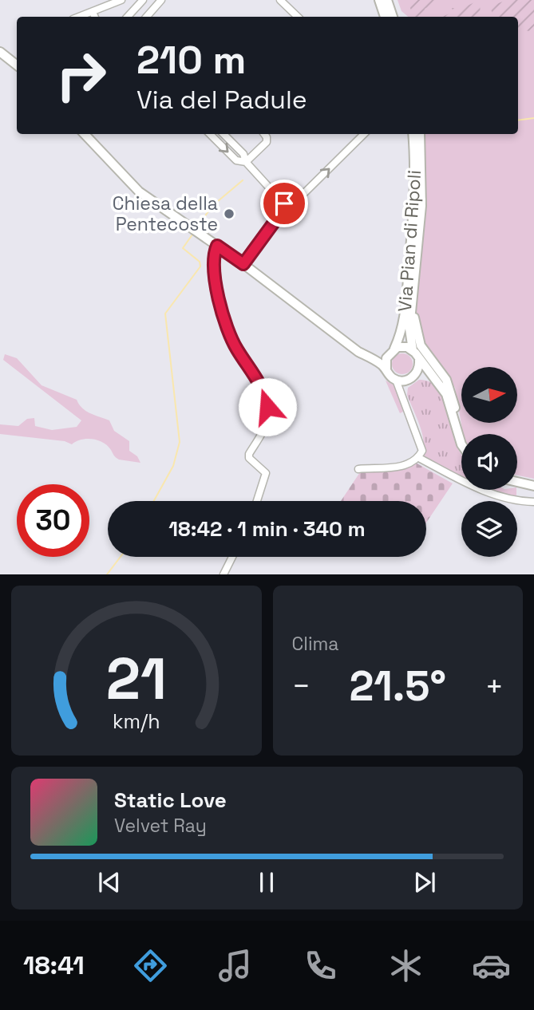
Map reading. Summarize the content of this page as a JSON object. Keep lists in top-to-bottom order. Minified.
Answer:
{"streets":{"main road":["Via Pian di Ripoli"]},"places":["Chiesa della Pentecoste"],"north":"right","page":{"turn":["210 m","Via del Padule"],"limit":"30","trip":"18:42 · 1 min · 340 m","tile":"Clima","heat":["−","21.5°","+"],"song":["Static Love","Velvet Ray"],"tabs":"18:41","gauge":["21","km/h"]}}
